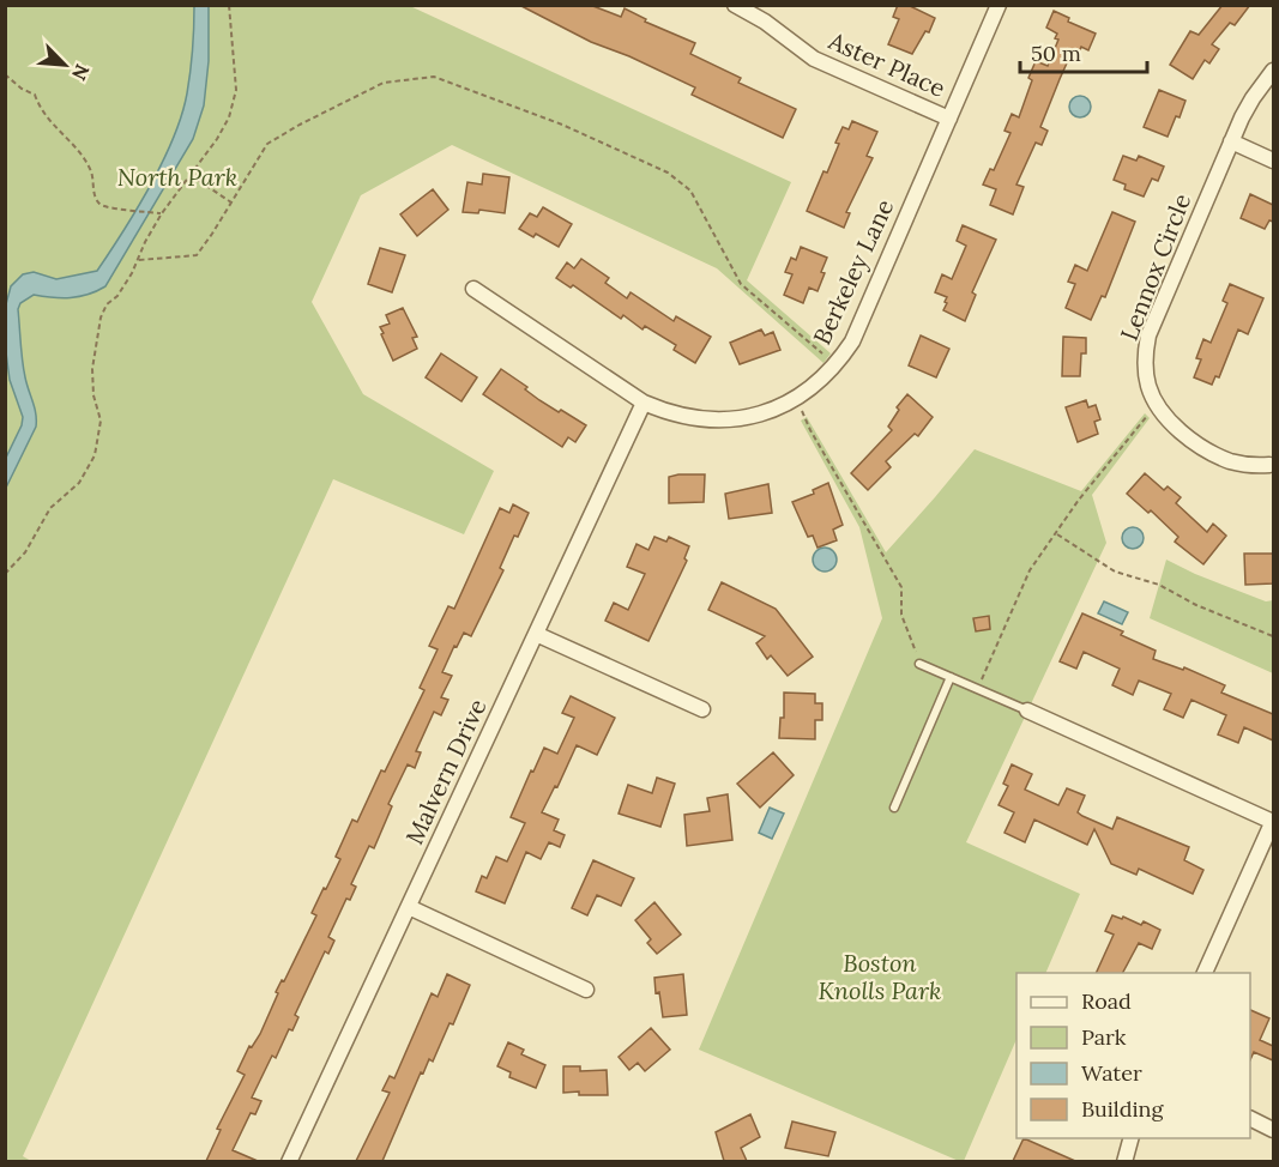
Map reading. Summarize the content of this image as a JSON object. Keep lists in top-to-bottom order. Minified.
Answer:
{"streets":{"street":["Aster Place","Lennox Circle","Berkeley Lane","Malvern Drive"]},"crossings":[["Aster Place","Berkeley Lane"],["Berkeley Lane","Malvern Drive"]],"parks":["North Park","Boston Knolls Park"],"legend":["Road","Park","Water","Building"],"scale_bar":"50 m","north":"bottom right"}
